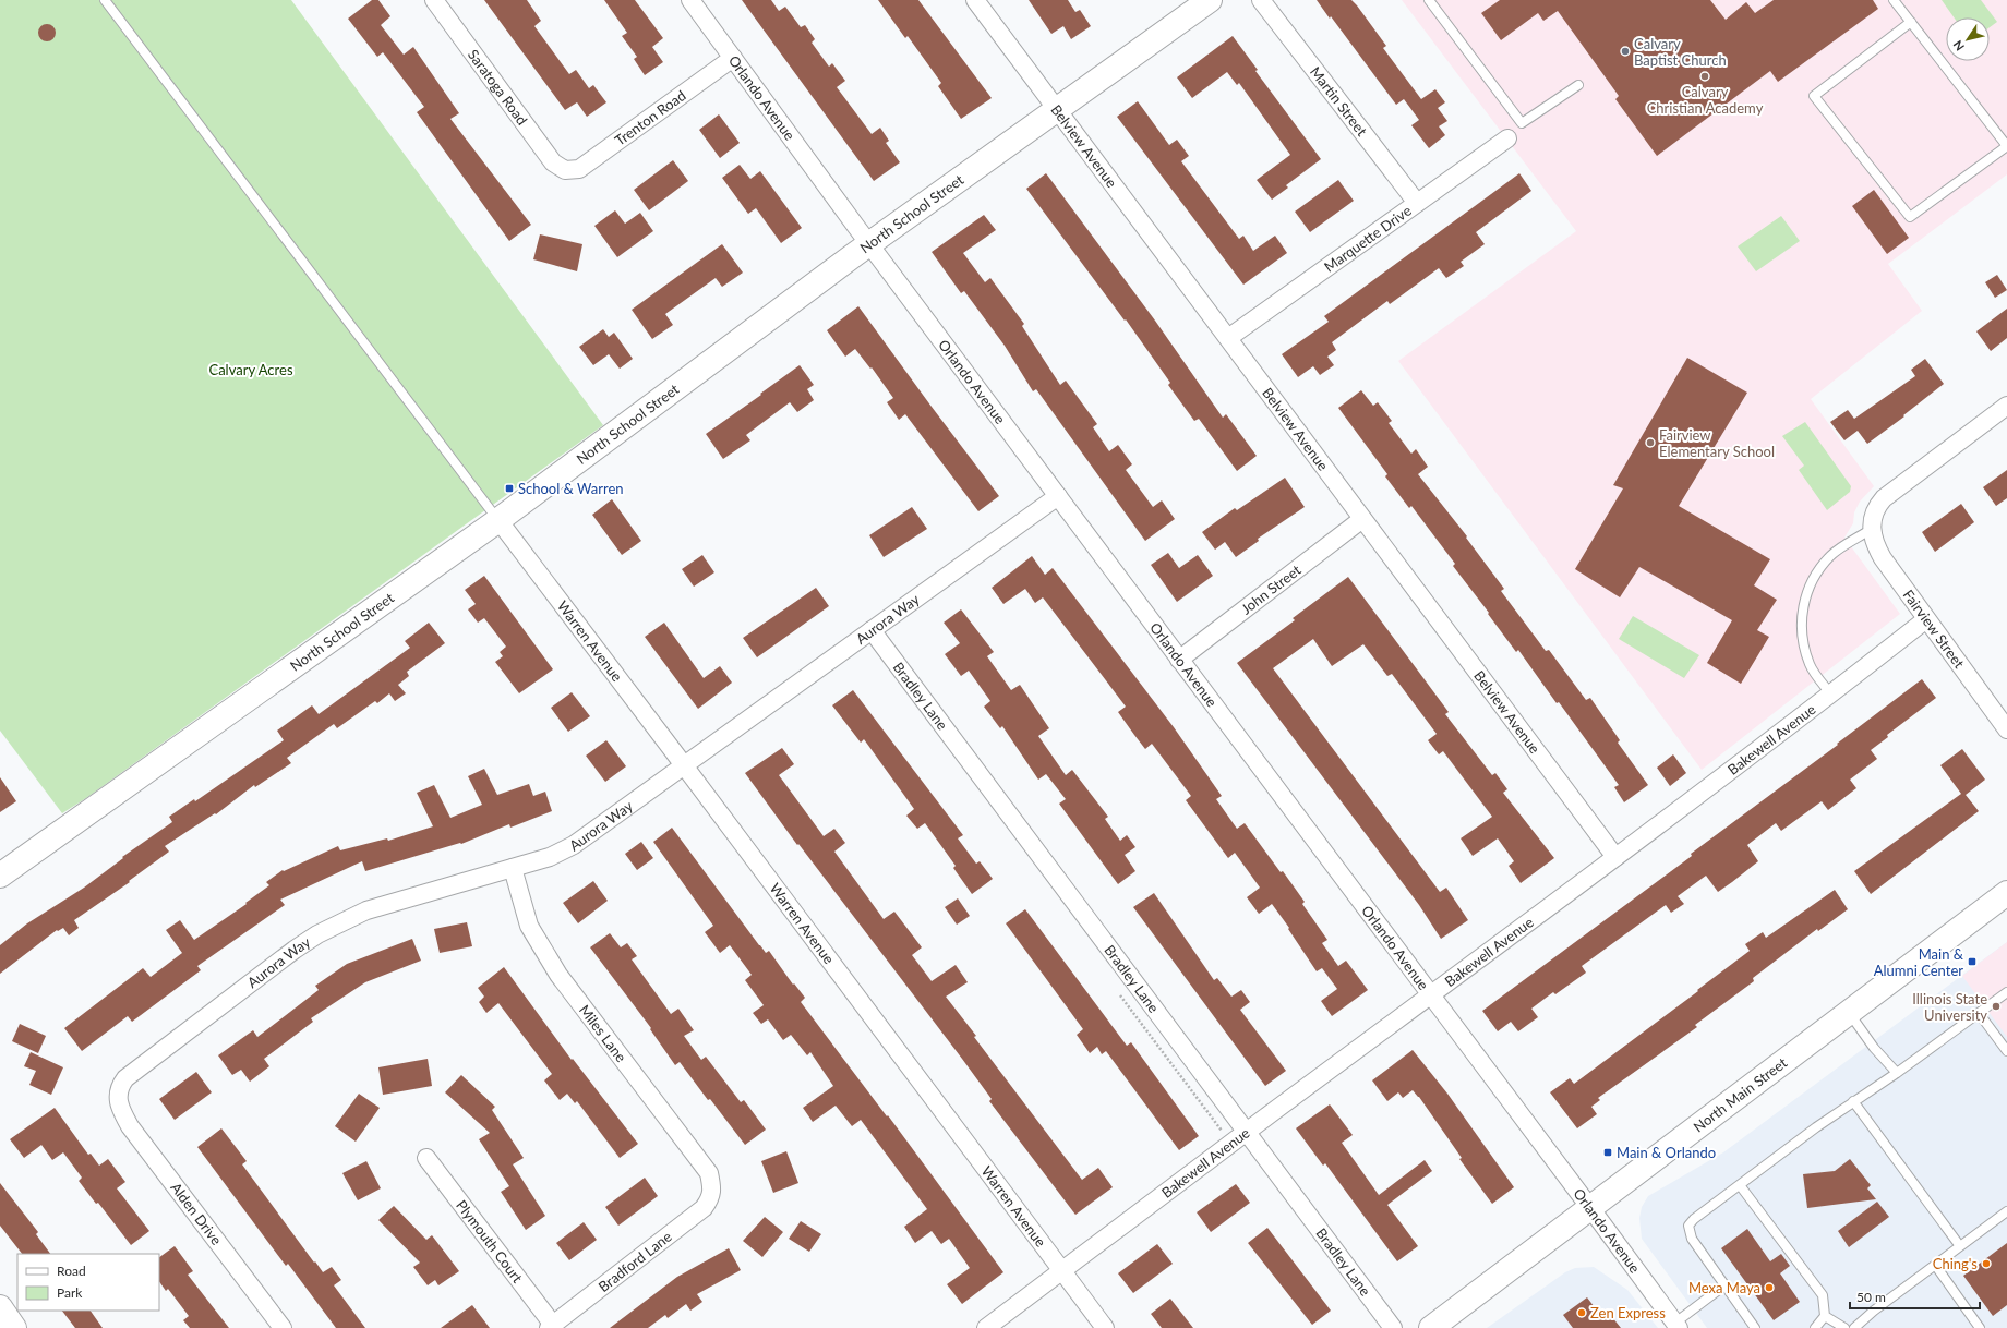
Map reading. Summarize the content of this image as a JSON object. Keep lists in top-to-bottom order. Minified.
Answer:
{"streets":{"street":["Saratoga Road","Orlando Avenue","Martin Street","Trenton Road","Belview Avenue","North School Street","Marquette Drive","John Street","Aurora Way","Fairview Street","Warren Avenue","Bradley Lane","Bakewell Avenue","Miles Lane","North Main Street","Alden Drive","Plymouth Court","Bradford Lane"]},"crossings":[["Saratoga Road","Trenton Road"],["Orlando Avenue","Trenton Road"],["Orlando Avenue","North School Street"],["Orlando Avenue","John Street"],["Orlando Avenue","Aurora Way"],["Orlando Avenue","Bakewell Avenue"],["Orlando Avenue","North Main Street"],["Martin Street","Marquette Drive"],["Belview Avenue","North School Street"],["Belview Avenue","Marquette Drive"],["Belview Avenue","John Street"],["Belview Avenue","Bakewell Avenue"],["North School Street","Warren Avenue"],["Aurora Way","Warren Avenue"],["Aurora Way","Bradley Lane"],["Aurora Way","Miles Lane"],["Aurora Way","Alden Drive"],["Fairview Street","Bakewell Avenue"],["Warren Avenue","Bakewell Avenue"],["Bradley Lane","Bakewell Avenue"],["Miles Lane","Bradford Lane"],["Plymouth Court","Bradford Lane"]],"parks":["Calvary Acres"],"places":{"other":["Calvary Baptist Church","Calvary Christian Academy","Fairview Elementary School","Illinois State University","Ching's","Mexa Maya","Zen Express"],"transit":["School & Warren","Main & Alumni Center","Main & Orlando"]},"legend":["Road","Park"],"scale_bar":"50 m","north":"bottom left"}
